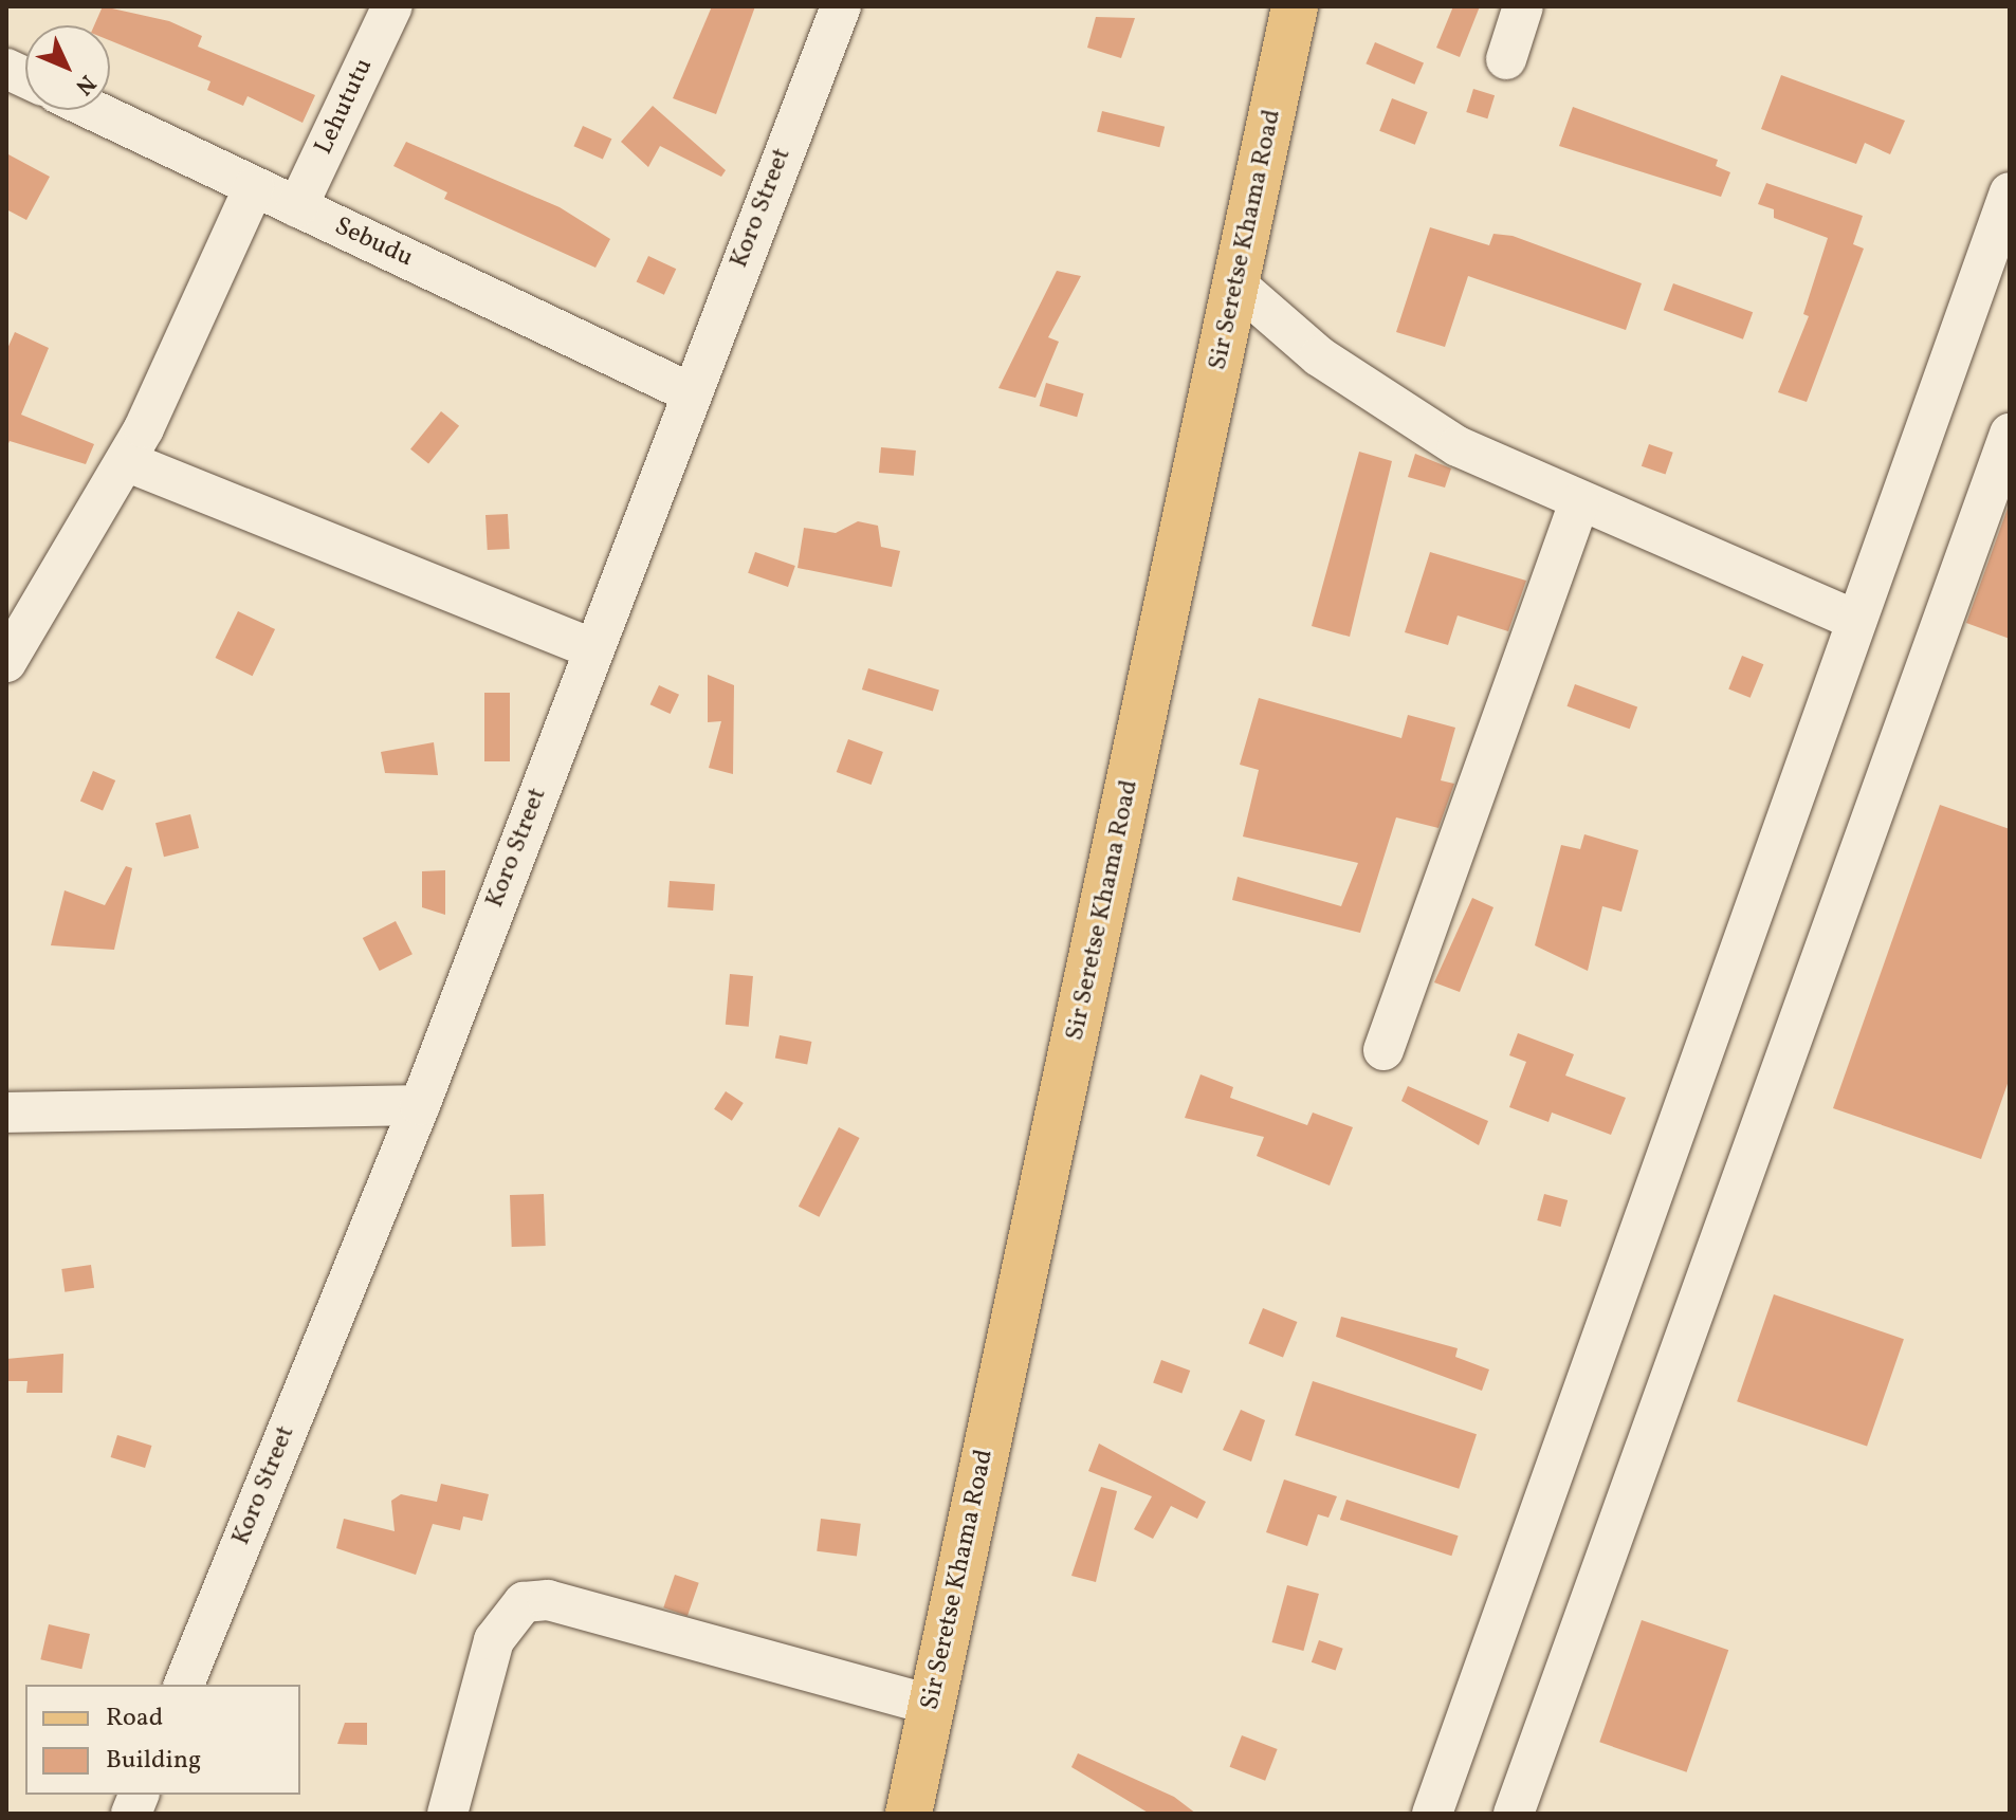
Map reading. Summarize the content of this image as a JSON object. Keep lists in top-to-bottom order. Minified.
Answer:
{"streets":{"main road":["Sir Seretse Khama Road"],"street":["Lehututu","Koro Street","Sebudu"]},"crossings":[["Lehututu","Sebudu"],["Koro Street","Sebudu"]],"legend":["Road","Building"],"north":"bottom right"}
